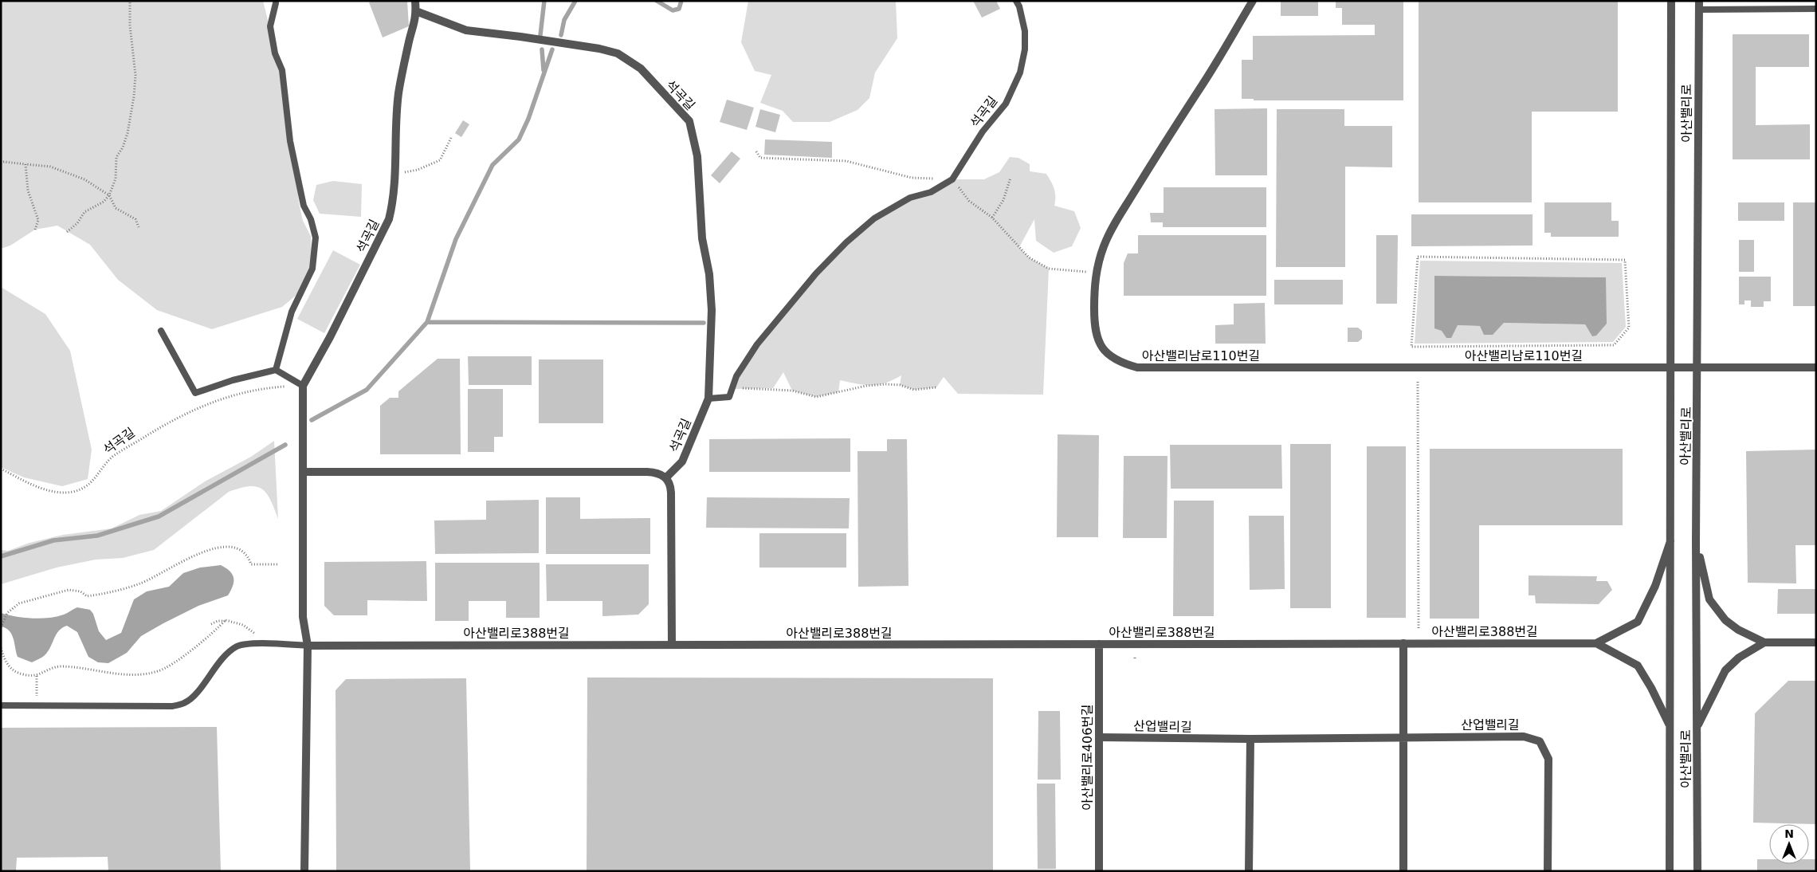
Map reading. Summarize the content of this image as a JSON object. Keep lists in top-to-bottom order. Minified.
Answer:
{"streets":{"street":["석곡길","아산밸리로","아산밸리남로110번길","아산밸리로388번길","산업밸리길","아산밸리로406번길"]},"crossings":[["석곡길","아산밸리로388번길"],["아산밸리로","아산밸리남로110번길"],["아산밸리로388번길","아산밸리로406번길"],["산업밸리길","아산밸리로406번길"]],"north":"top"}
